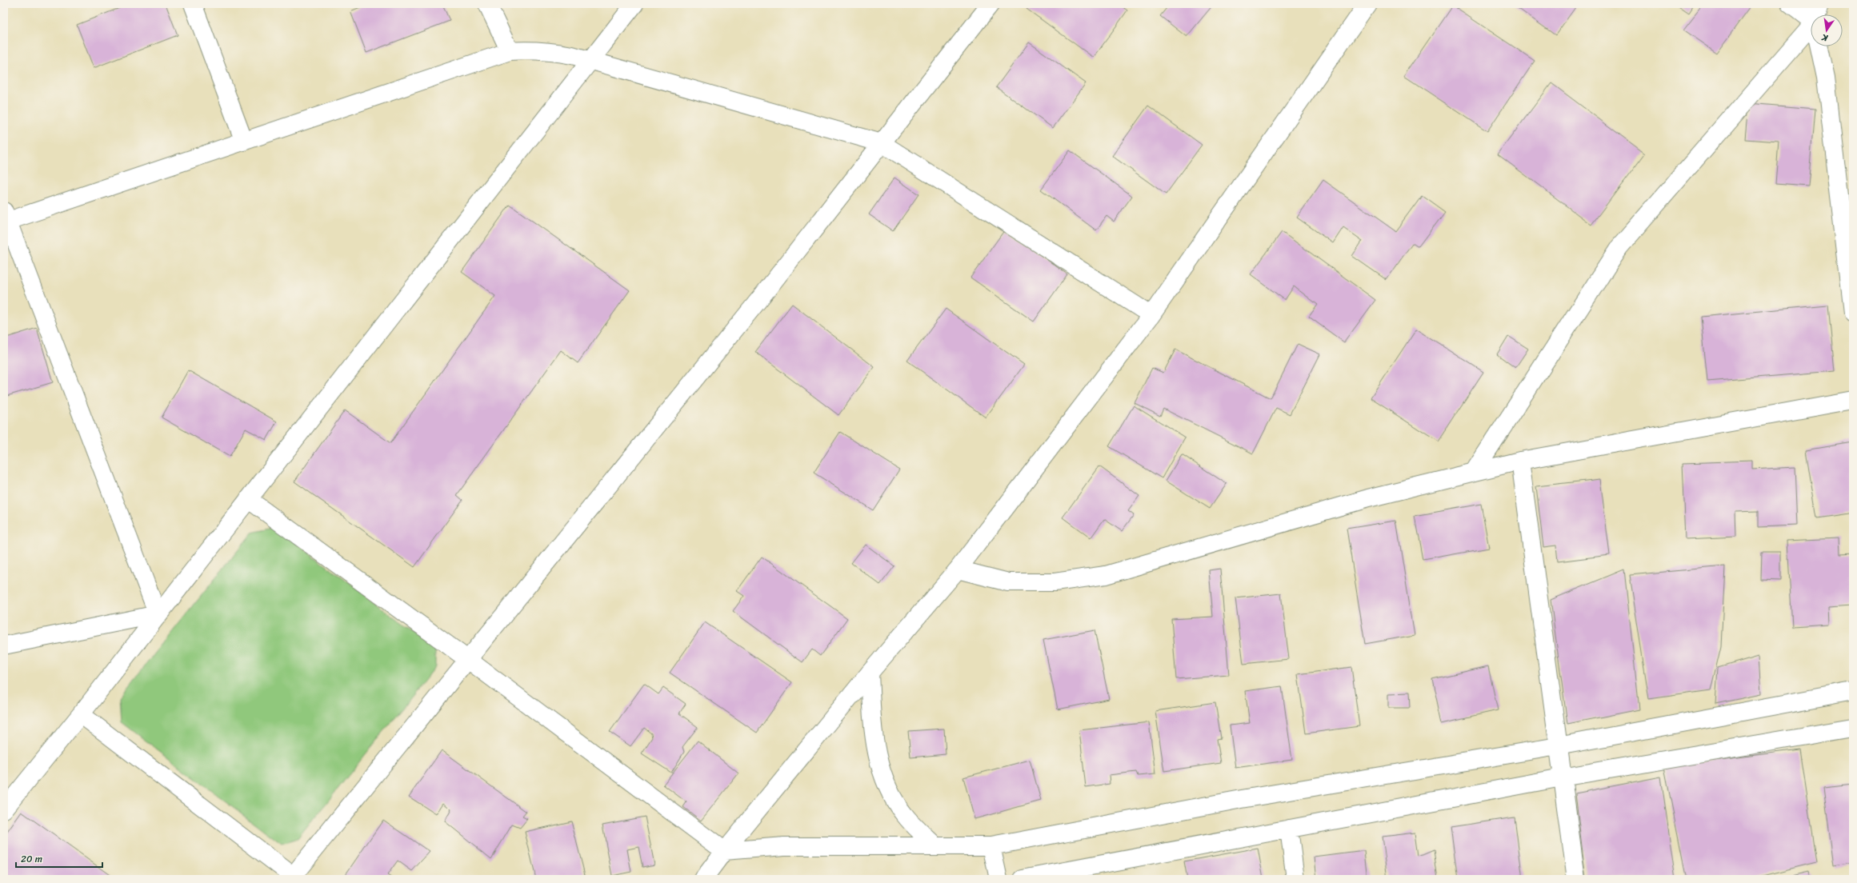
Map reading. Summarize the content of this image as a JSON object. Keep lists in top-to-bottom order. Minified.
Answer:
{"scale_bar":"20 m","north":"bottom"}
